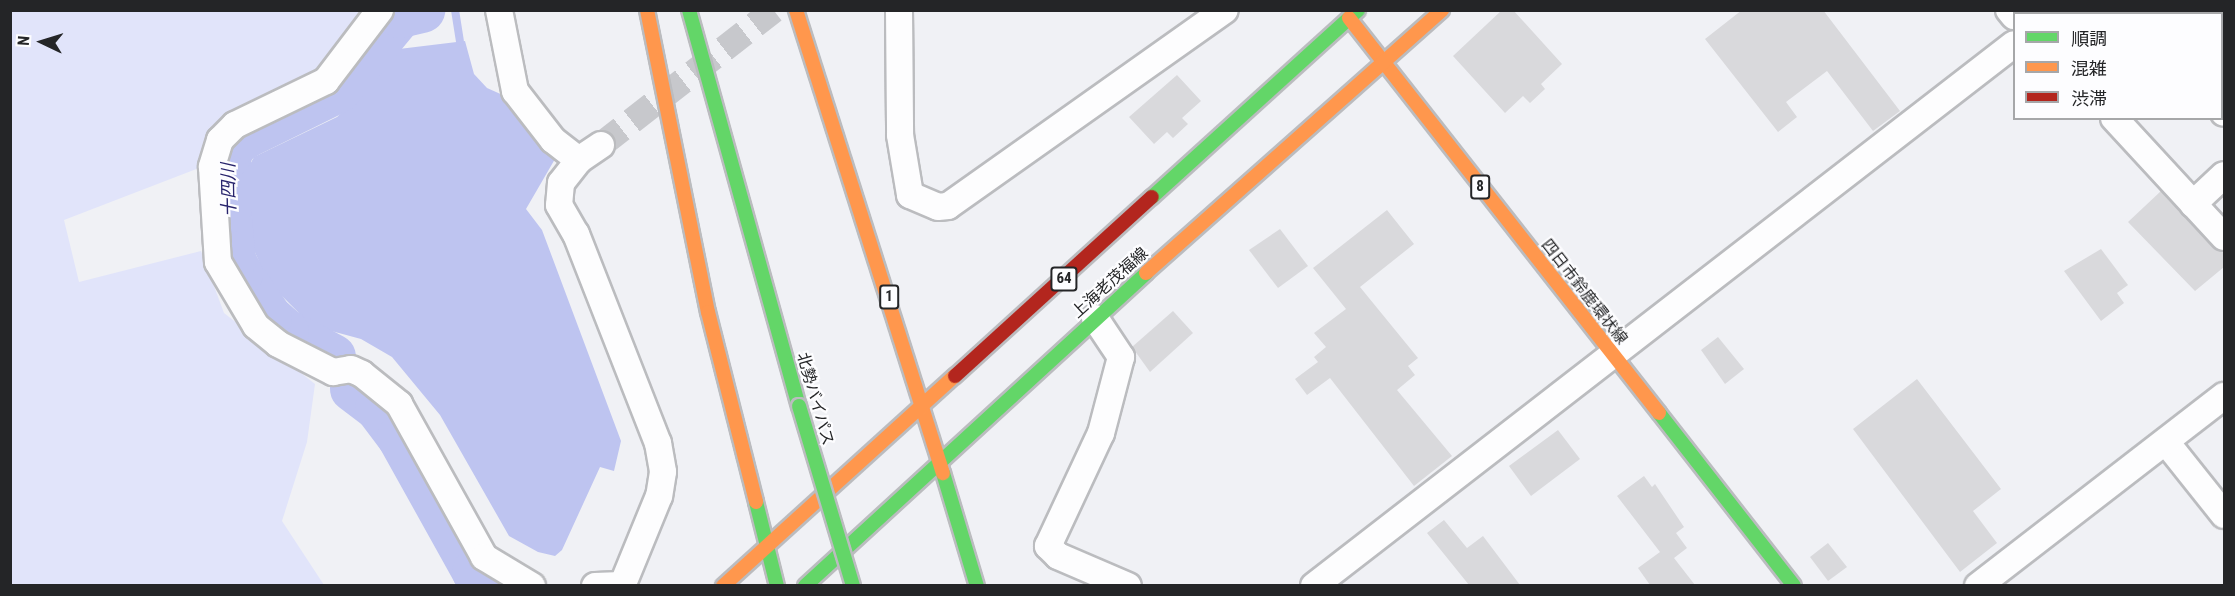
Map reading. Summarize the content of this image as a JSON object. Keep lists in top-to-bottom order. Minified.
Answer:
{"streets":{"main road":["8","64","上海老茂福線","四日市鈴鹿環状線","1","北勢バイパス"]},"crossings":[["上海老茂福線","四日市鈴鹿環状線"],["上海老茂福線","1"]],"water":["十四川"],"legend":["順調","混雑","渋滞"],"north":"left"}
